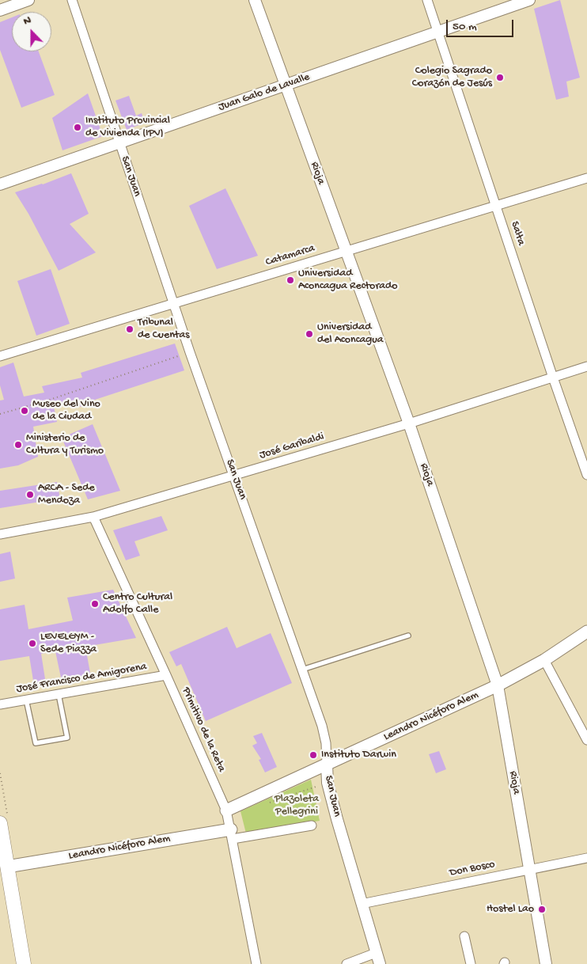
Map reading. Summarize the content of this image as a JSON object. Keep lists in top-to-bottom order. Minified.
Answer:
{"streets":{"main road":["Leandro Nicéforo Alem"],"street":["Juan Galo de Lavalle","Rioja","San Juan","Salta","Catamarca","José Garibaldi","José Francisco de Amigorena","Primitivo de la Reta","Don Bosco"]},"crossings":[["Juan Galo de Lavalle","Rioja"],["Juan Galo de Lavalle","San Juan"],["Juan Galo de Lavalle","Salta"],["Rioja","Catamarca"],["Rioja","José Garibaldi"],["Rioja","Leandro Nicéforo Alem"],["Rioja","Don Bosco"],["San Juan","Catamarca"],["San Juan","José Garibaldi"],["San Juan","Leandro Nicéforo Alem"],["San Juan","Don Bosco"],["Salta","Catamarca"],["Salta","José Garibaldi"],["José Garibaldi","Primitivo de la Reta"],["José Francisco de Amigorena","Primitivo de la Reta"],["Leandro Nicéforo Alem","Primitivo de la Reta"]],"parks":["Plazoleta Pellegrini"],"places":["Colegio Sagrado Corazón de Jesús","Instituto Provincial de Vivienda (IPV)","Universidad Aconcagua Rectorado","Tribunal de Cuentas","Universidad del Aconcagua","Museo del Vino de la Ciudad","Ministerio de Cultura y Turismo","ARCA - Sede Mendoza","Centro Cultural Adolfo Calle","LEVELGYM - Sede Piazza","Instituto Darwin","Hostel Lao"],"scale_bar":"50 m","north":"top"}
